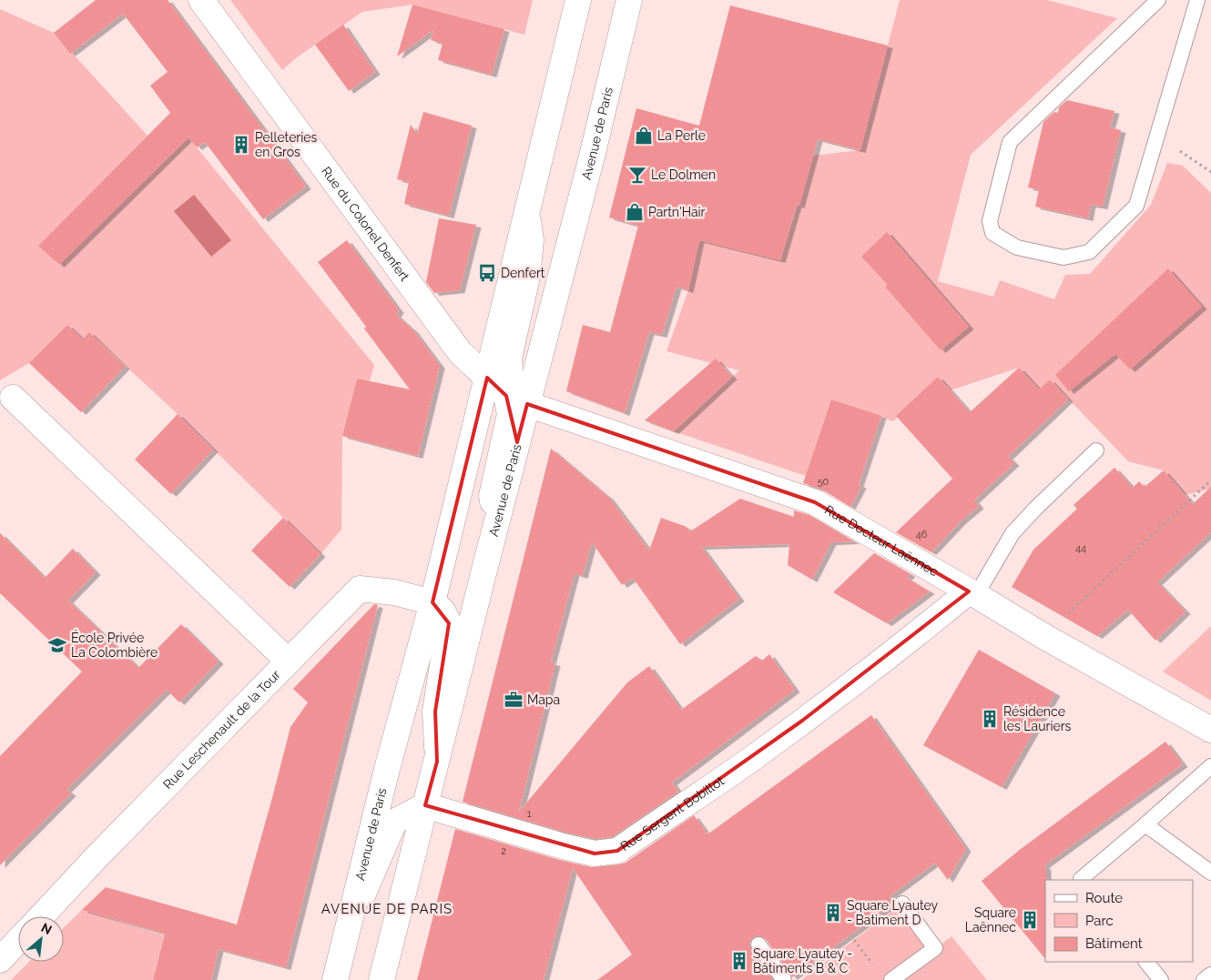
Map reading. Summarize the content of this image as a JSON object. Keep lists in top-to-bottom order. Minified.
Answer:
{"streets":{"street":["Avenue de Paris","Rue du Colonel Denfert","Rue Docteur Laënnec","Rue Leschenault de la Tour","Rue Sergent Bobillot"]},"crossings":[["Avenue de Paris","Rue du Colonel Denfert"],["Avenue de Paris","Rue Docteur Laënnec"],["Avenue de Paris","Rue Leschenault de la Tour"],["Avenue de Paris","Rue Sergent Bobillot"],["Rue Docteur Laënnec","Rue Sergent Bobillot"]],"districts":["AVENUE DE PARIS"],"places":{"shop":["La Perle","Partn'Hair"],"building":["Pelleteries en Gros","Résidence les Lauriers","Square Lyautey - Batiment D","Square Laënnec","Square Lyautey - Bâtiments B & C"],"bar":["Le Dolmen"],"bus stop":["Denfert"],"school or university":["École Privée La Colombière"],"office":["Mapa"]},"house_numbers":["50","46","44","1","2"],"legend":["Route","Parc","Bâtiment"],"north":"top right"}
